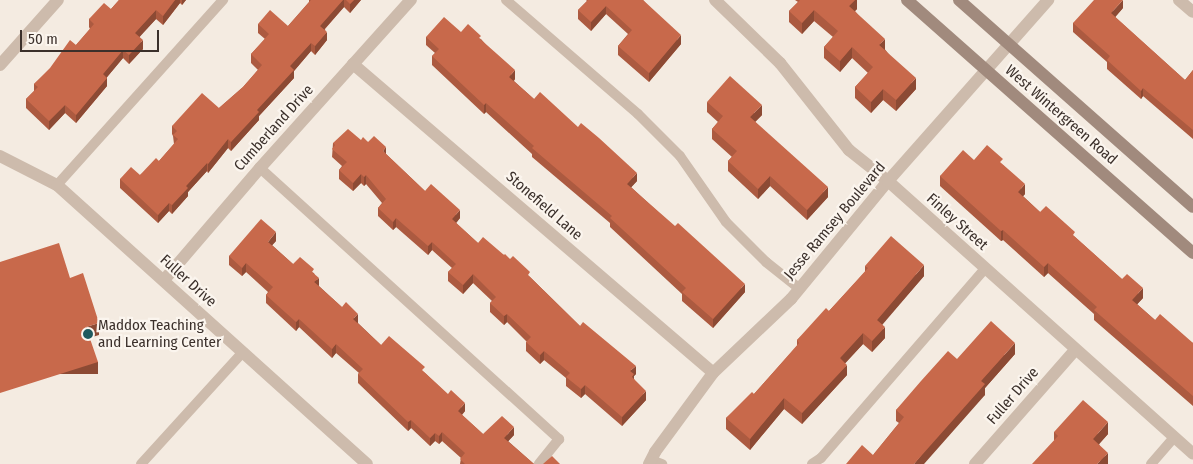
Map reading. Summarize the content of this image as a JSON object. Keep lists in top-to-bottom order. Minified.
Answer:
{"streets":{"street":["West Wintergreen Road","Cumberland Drive","Stonefield Lane","Jesse Ramsey Boulevard","Finley Street","Fuller Drive"]},"crossings":[["West Wintergreen Road","Jesse Ramsey Boulevard"],["Cumberland Drive","Stonefield Lane"],["Cumberland Drive","Fuller Drive"],["Stonefield Lane","Jesse Ramsey Boulevard"],["Jesse Ramsey Boulevard","Finley Street"],["Finley Street","Fuller Drive"]],"places":["Maddox Teaching and Learning Center"],"scale_bar":"50 m"}
